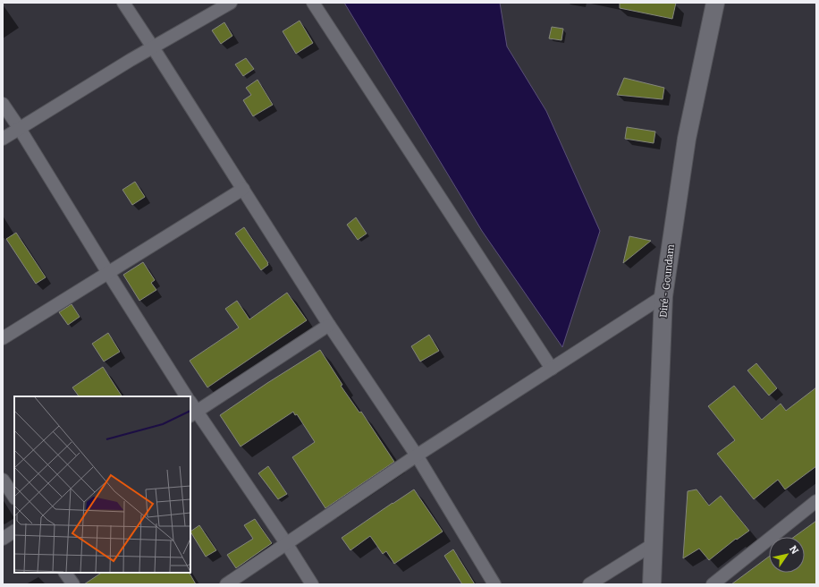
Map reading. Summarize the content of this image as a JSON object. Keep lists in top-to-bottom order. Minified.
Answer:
{"streets":{"main road":["Diré - Goundam"]},"north":"top right"}
